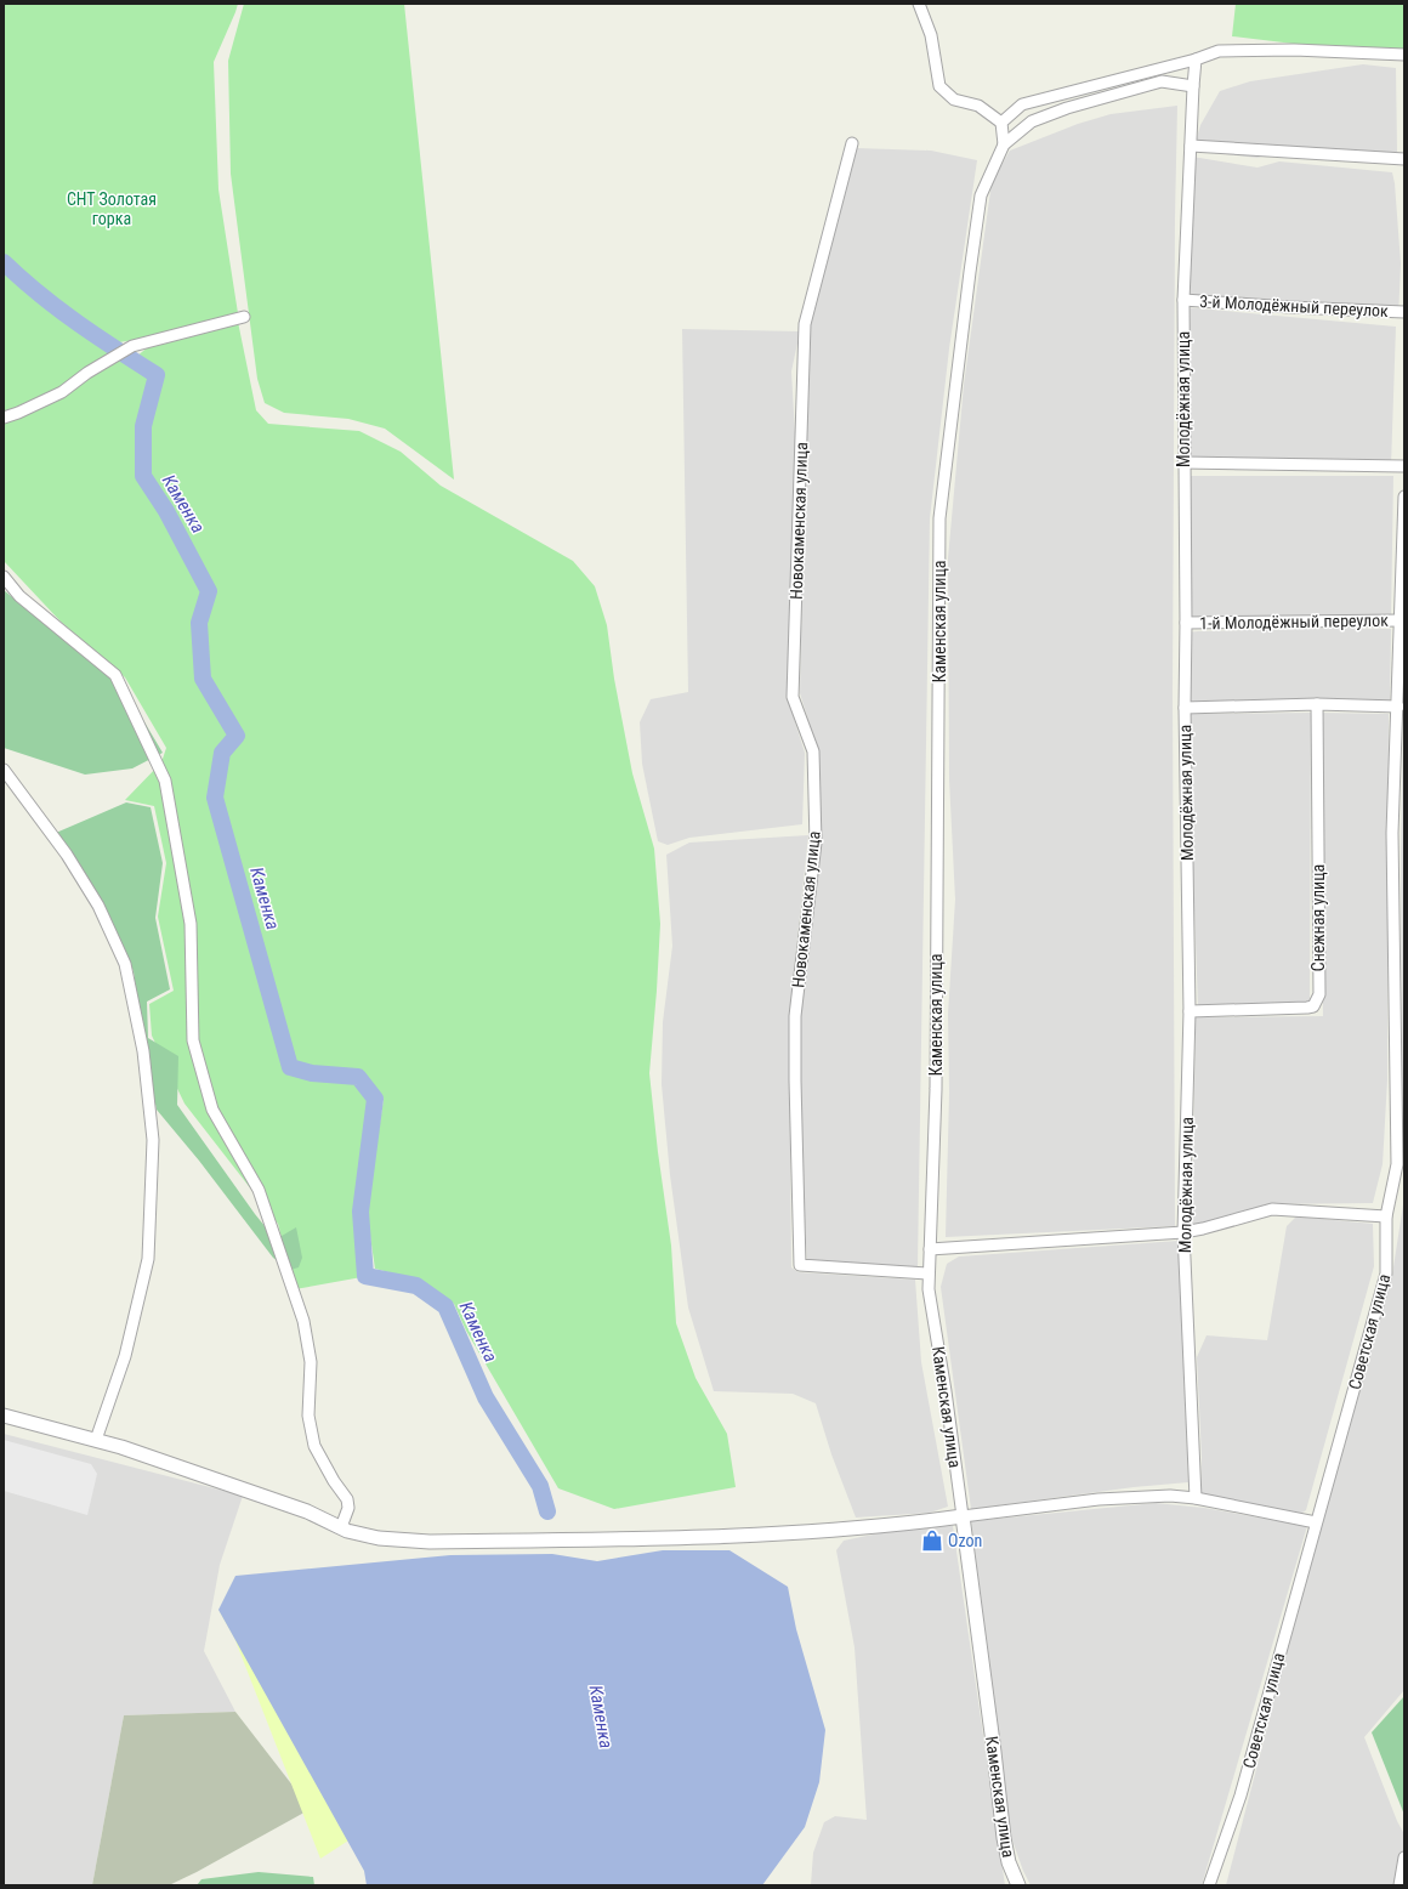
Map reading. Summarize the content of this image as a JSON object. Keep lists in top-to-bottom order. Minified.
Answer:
{"streets":{"street":["3-й Молодёжный переулок","Молодёжная улица","Новокаменская улица","Каменская улица","1-й Молодёжный переулок","Снежная улица","Советская улица"]},"crossings":[["3-й Молодёжный переулок","Молодёжная улица"],["Молодёжная улица","1-й Молодёжный переулок"],["Молодёжная улица","Снежная улица"],["Новокаменская улица","Каменская улица"],["1-й Молодёжный переулок","Советская улица"]],"water":["Каменка"],"parks":["СНТ Золотая горка"],"places":{"shop":["Ozon"]}}
